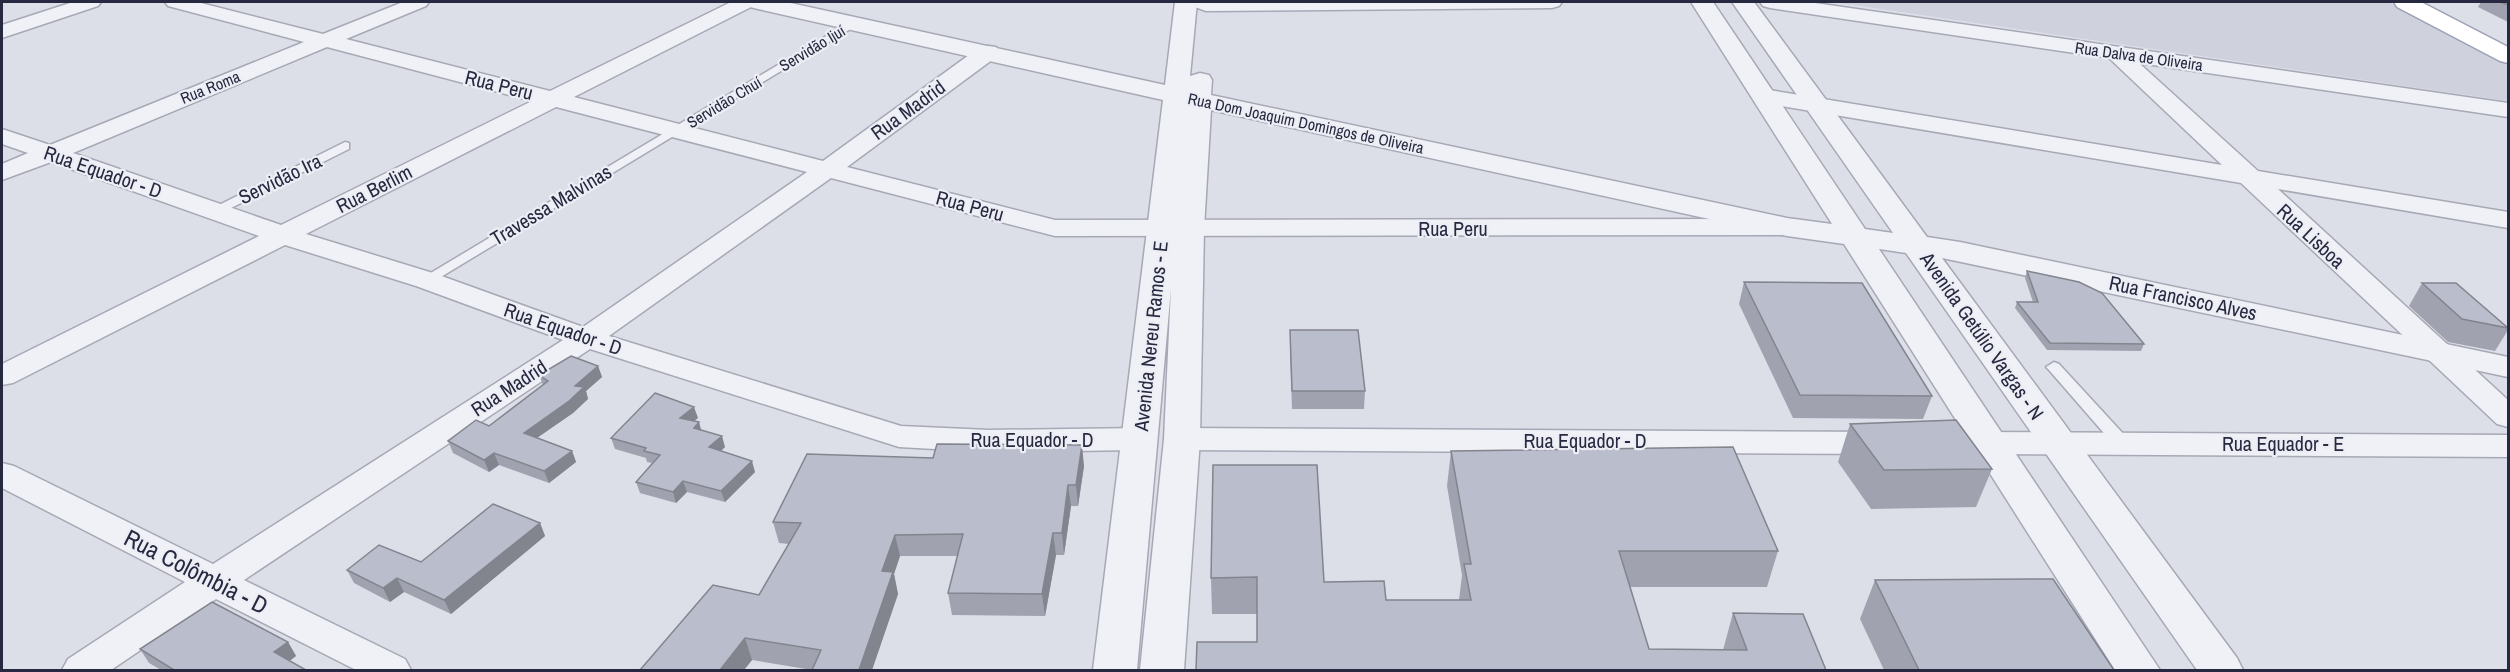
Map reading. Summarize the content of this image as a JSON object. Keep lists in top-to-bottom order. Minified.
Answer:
{"streets":{"street":["Rua Dalva de Oliveira","Rua Peru","Rua Roma","Rua Madrid","Rua Dom Joaquim Domingos de Oliveira","Rua Equador - D","Rua Berlim","Rua Lisboa","Rua Francisco Alves","Avenida Nereu Ramos - E","Avenida Getúlio Vargas - N","Rua Equador - E","Rua Colômbia - D"],"lane":["Servidão Ijuí","Servidão Chuí","Servidão Ira","Travessa Malvinas"]},"crossings":[["Servidão Ijuí","Servidão Chuí"],["Servidão Ijuí","Rua Dom Joaquim Domingos de Oliveira"],["Rua Dalva de Oliveira","Rua Lisboa"],["Rua Peru","Rua Roma"],["Rua Peru","Servidão Chuí"],["Rua Peru","Rua Madrid"],["Rua Peru","Rua Dom Joaquim Domingos de Oliveira"],["Rua Peru","Rua Berlim"],["Rua Peru","Travessa Malvinas"],["Rua Peru","Avenida Nereu Ramos - E"],["Rua Roma","Rua Equador - D"],["Servidão Chuí","Travessa Malvinas"],["Rua Madrid","Rua Dom Joaquim Domingos de Oliveira"],["Rua Madrid","Rua Equador - D"],["Rua Madrid","Rua Colômbia - D"],["Rua Dom Joaquim Domingos de Oliveira","Rua Francisco Alves"],["Rua Dom Joaquim Domingos de Oliveira","Avenida Nereu Ramos - E"],["Rua Equador - D","Servidão Ira"],["Rua Equador - D","Rua Berlim"],["Rua Equador - D","Travessa Malvinas"],["Rua Equador - D","Avenida Nereu Ramos - E"],["Rua Equador - D","Avenida Getúlio Vargas - N"],["Rua Equador - D","Rua Equador - E"],["Rua Lisboa","Rua Francisco Alves"],["Rua Francisco Alves","Avenida Getúlio Vargas - N"],["Avenida Getúlio Vargas - N","Rua Equador - E"]]}
